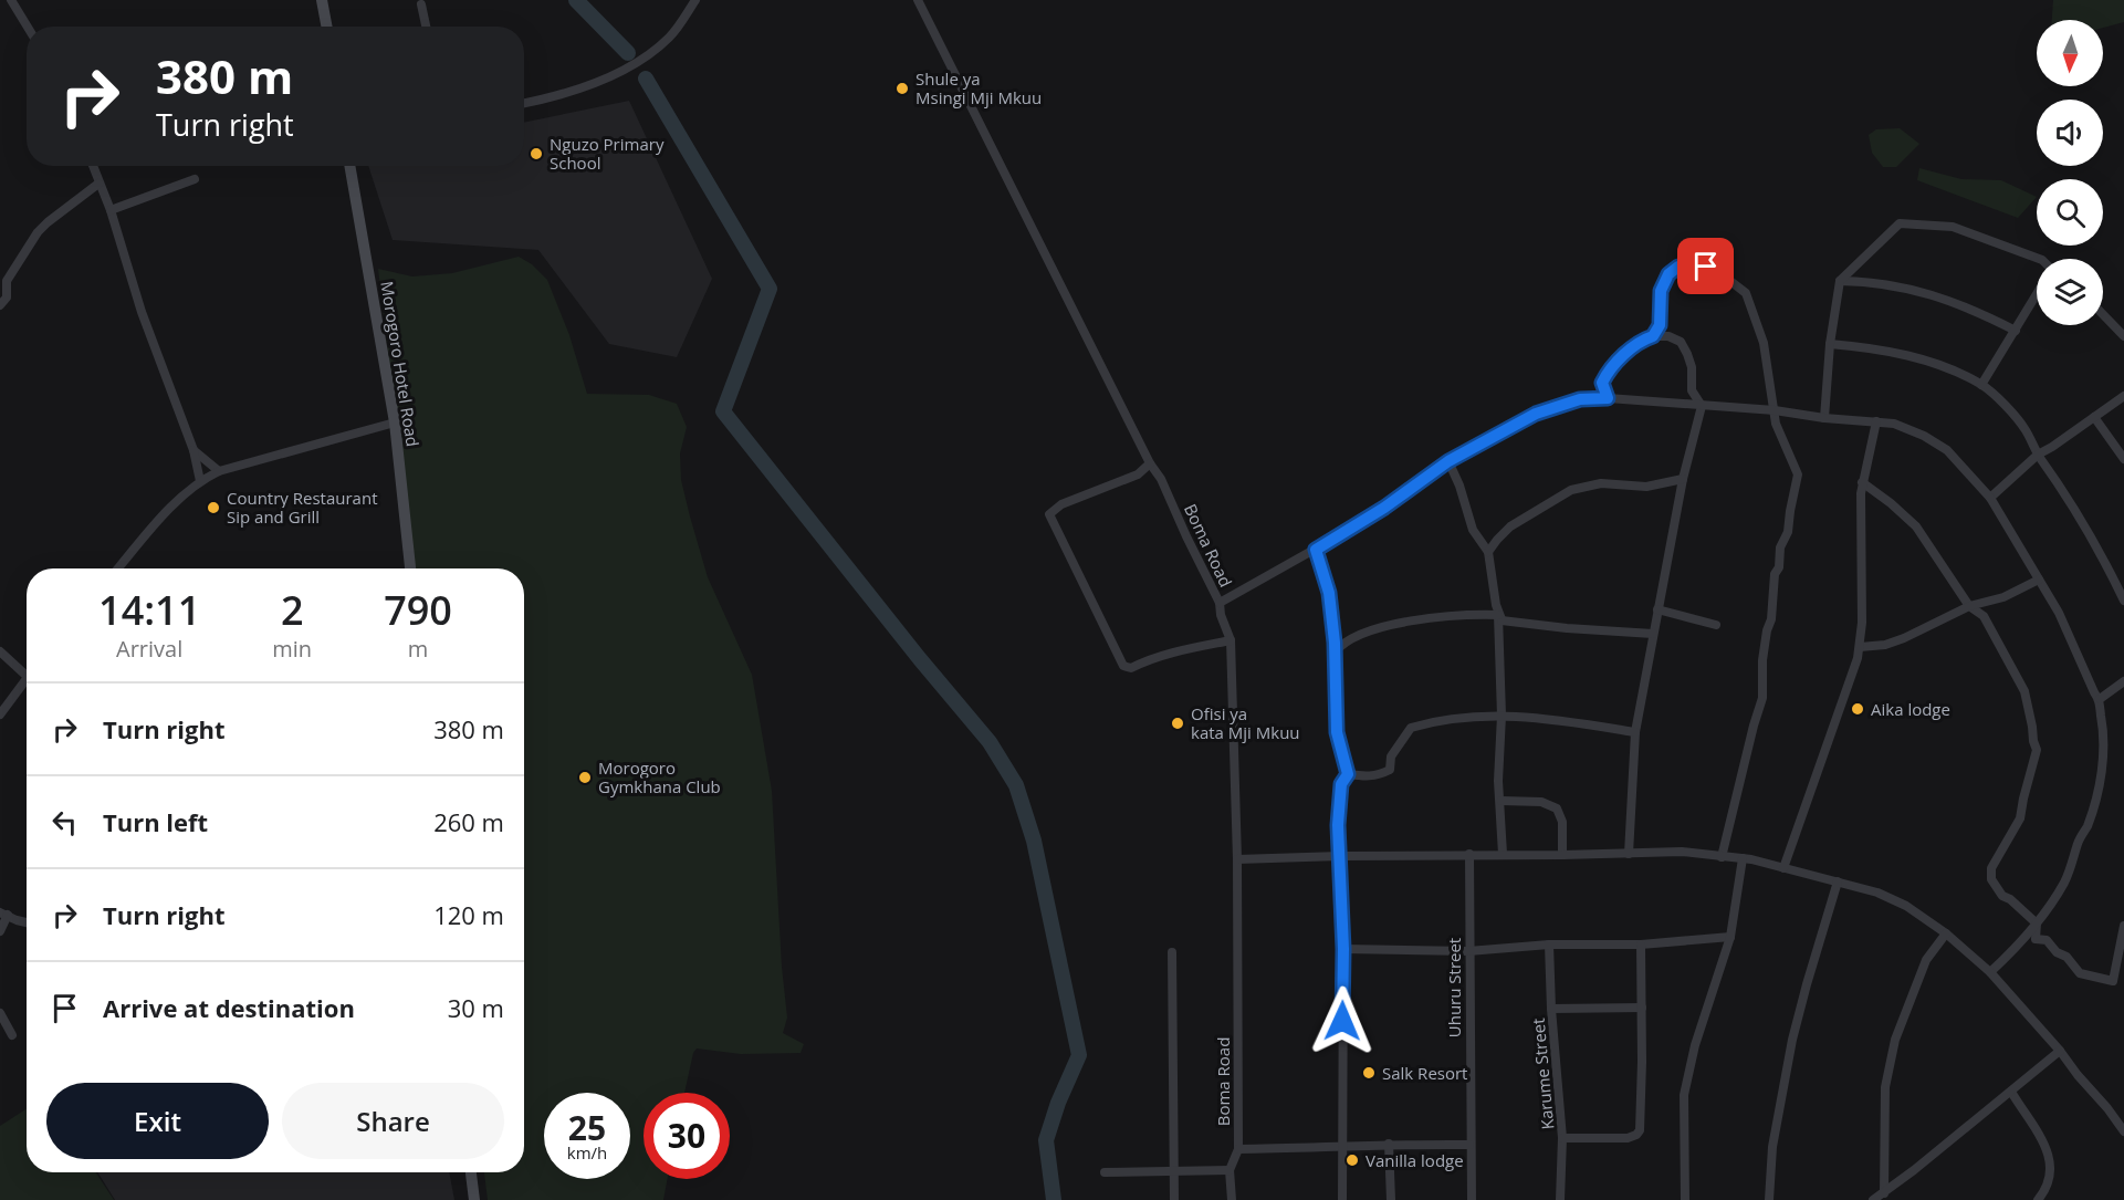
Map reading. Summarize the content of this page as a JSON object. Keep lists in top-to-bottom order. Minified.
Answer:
{"streets":{"street":["Morogoro Hotel Road","Boma Road","Uhuru Street","Karume Street"]},"places":["Shule ya Msingi Mji Mkuu","Nguzo Primary School","Country Restaurant Sip and Grill","Aika lodge","Ofisi ya kata Mji Mkuu","Morogoro Gymkhana Club","Salk Resort","Vanilla lodge"],"north":"bottom","page":{"turn":["380 m","Turn right"],"eta":["14:11","Arrival","2","min","790","m"],"list":[{"name":"Turn right","value":"380 m"},{"name":"Turn left","value":"260 m"},{"name":"Turn right","value":"120 m"},{"name":"Arrive at destination","value":"30 m"}],"buttons":["Exit","Share"],"speed":"25 km/h","limit":"30"}}
